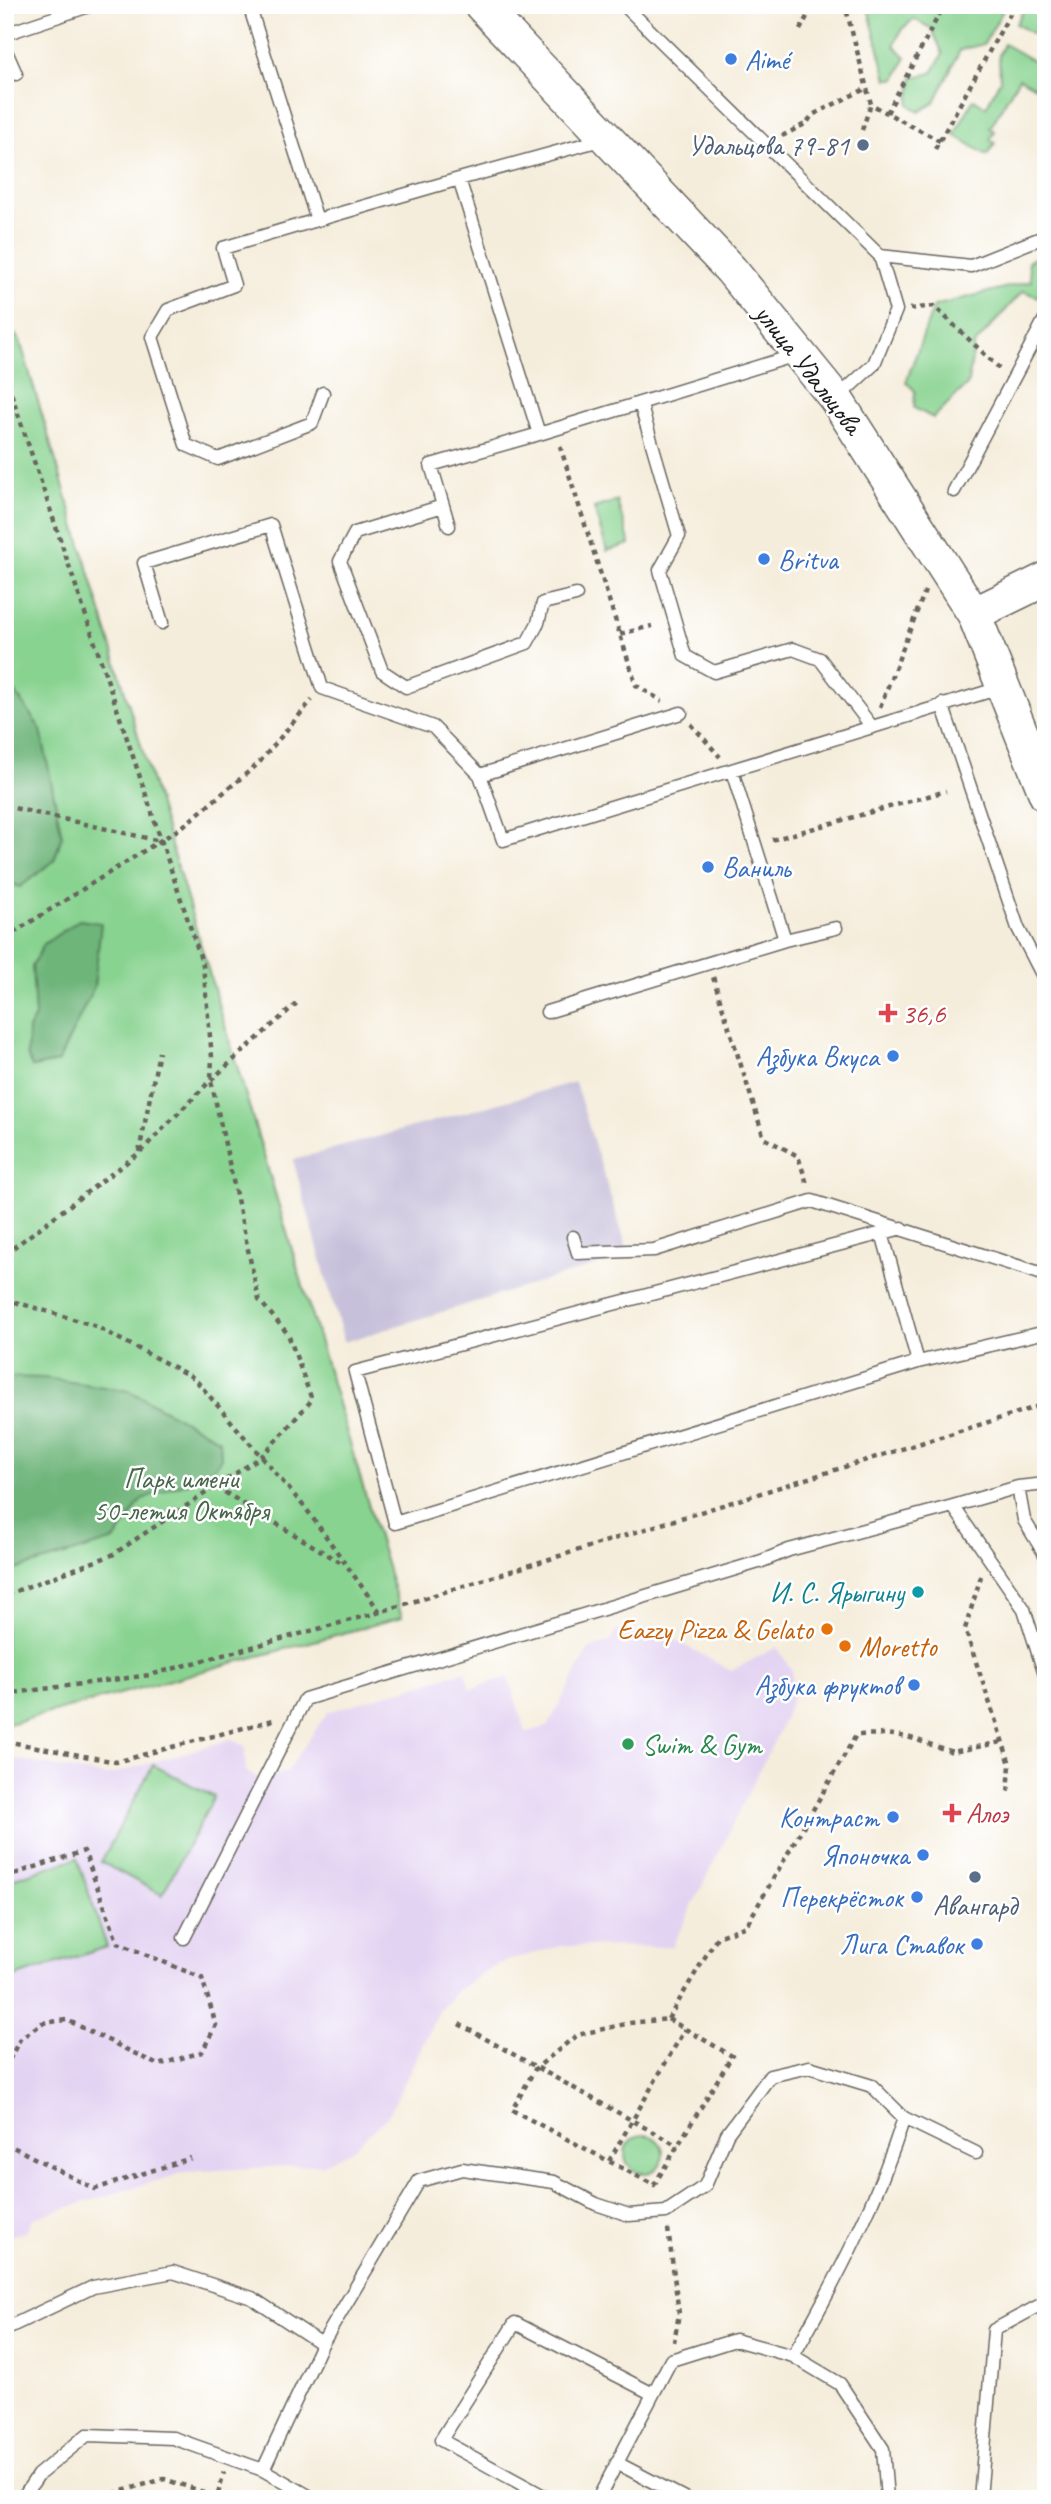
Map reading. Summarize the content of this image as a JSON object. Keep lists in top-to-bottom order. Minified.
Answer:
{"streets":{"street":["улица Удальцова"]},"parks":["Парк имени 50-летия Октября"],"places":{"other":["Aimé","Удальцова 79-81","Britva","Ваниль","Азбука Вкуса","И. С. Ярыгину","Eazzy Pizza & Gelato","Moretto","Азбука фруктов","Swim & Gym","Контраст","Японочка","Авангард","Перекрёсток","Лига Ставок"],"health":["36,6","Алоэ"]}}
